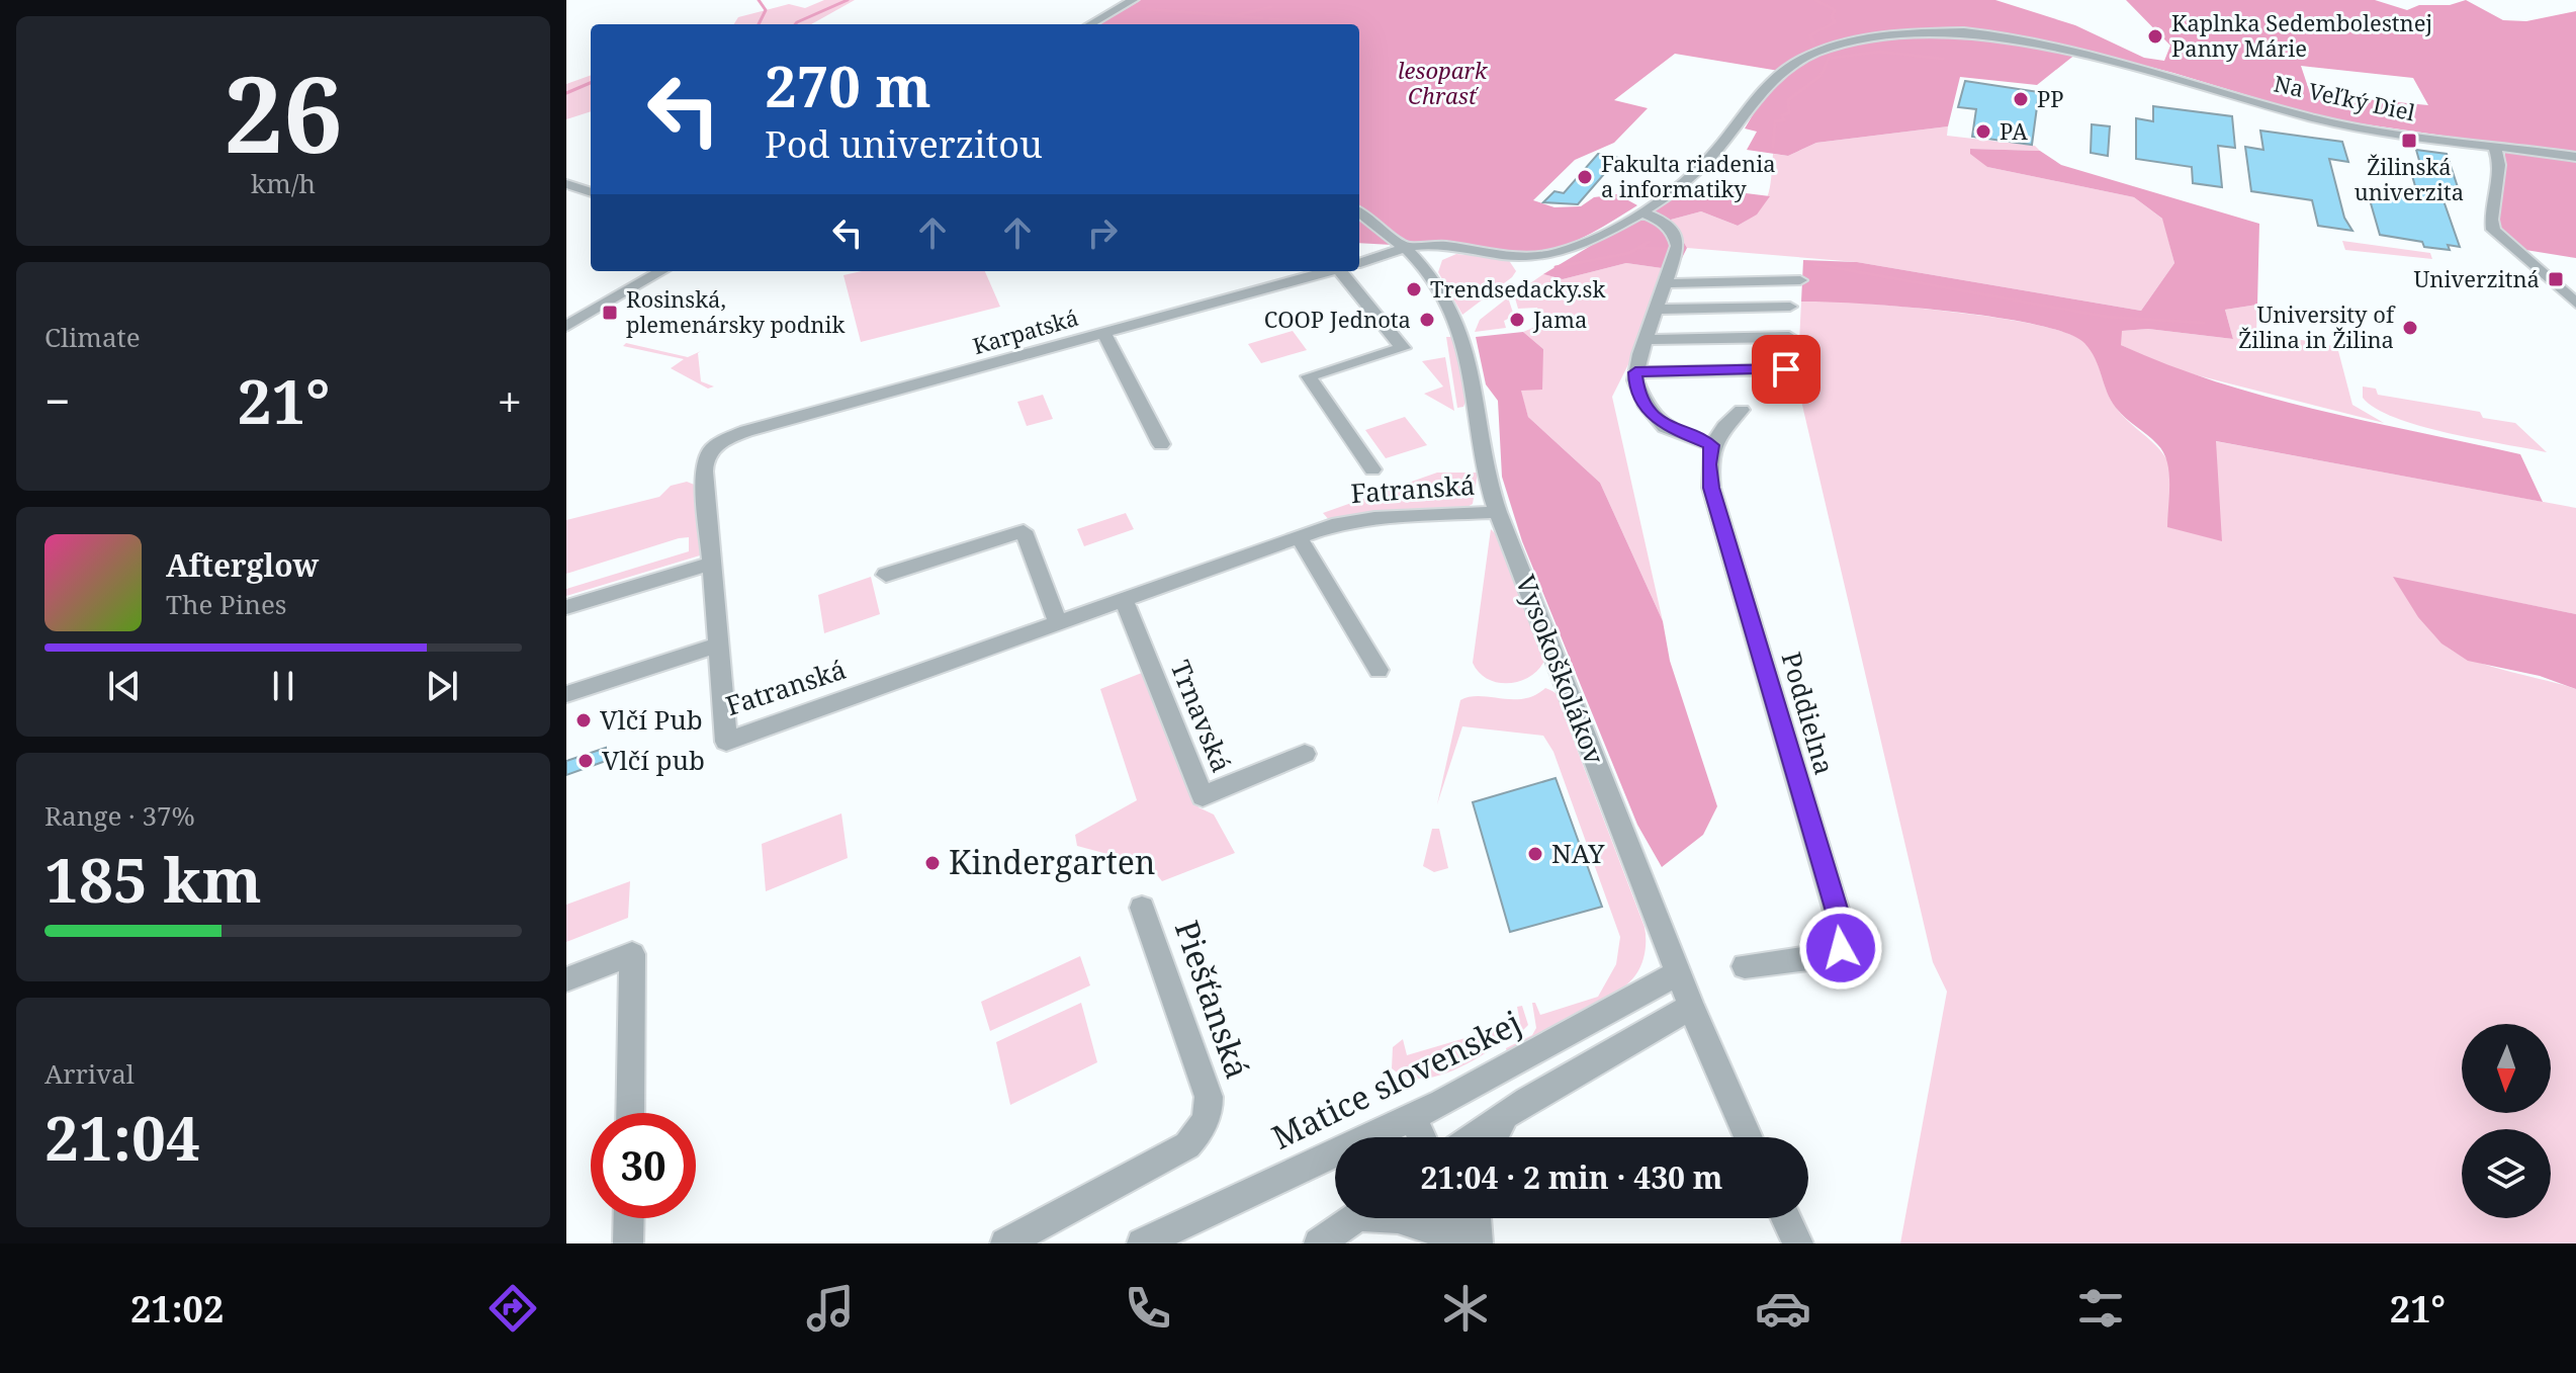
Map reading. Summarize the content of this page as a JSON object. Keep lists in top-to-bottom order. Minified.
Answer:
{"streets":{"street":["Na Veľký Diel","Karpatská","Fatranská","Vysokoškolákov","Poddielna","Trnavská","Piešťanská","Matice slovenskej"]},"crossings":[["Na Veľký Diel","Vysokoškolákov"],["Karpatská","Fatranská"],["Fatranská","Vysokoškolákov"],["Fatranská","Trnavská"],["Vysokoškolákov","Matice slovenskej"]],"parks":["lesopark Chrasť"],"places":{"other":["Kaplnka Sedembolestnej Panny Márie","PP","PA","Fakulta riadenia a informatiky","Trendsedacky.sk","COOP Jednota","Jama","University of Žilina in Žilina","Vlčí Pub","Vlčí pub","NAY","Kindergarten"],"transit":["Žilinská univerzita","Univerzitná","Rosinská, plemenársky podnik"]},"north":"bottom","page":{"tile":[["26","km/h"],"Climate",["Range · 37%","185 km"],["Arrival","21:04"]],"turn":["270 m","Pod univerzitou"],"heat":["−","21°","+"],"song":["Afterglow","The Pines"],"limit":"30","trip":"21:04 · 2 min · 430 m","tabs":["21:02","21°"]}}
